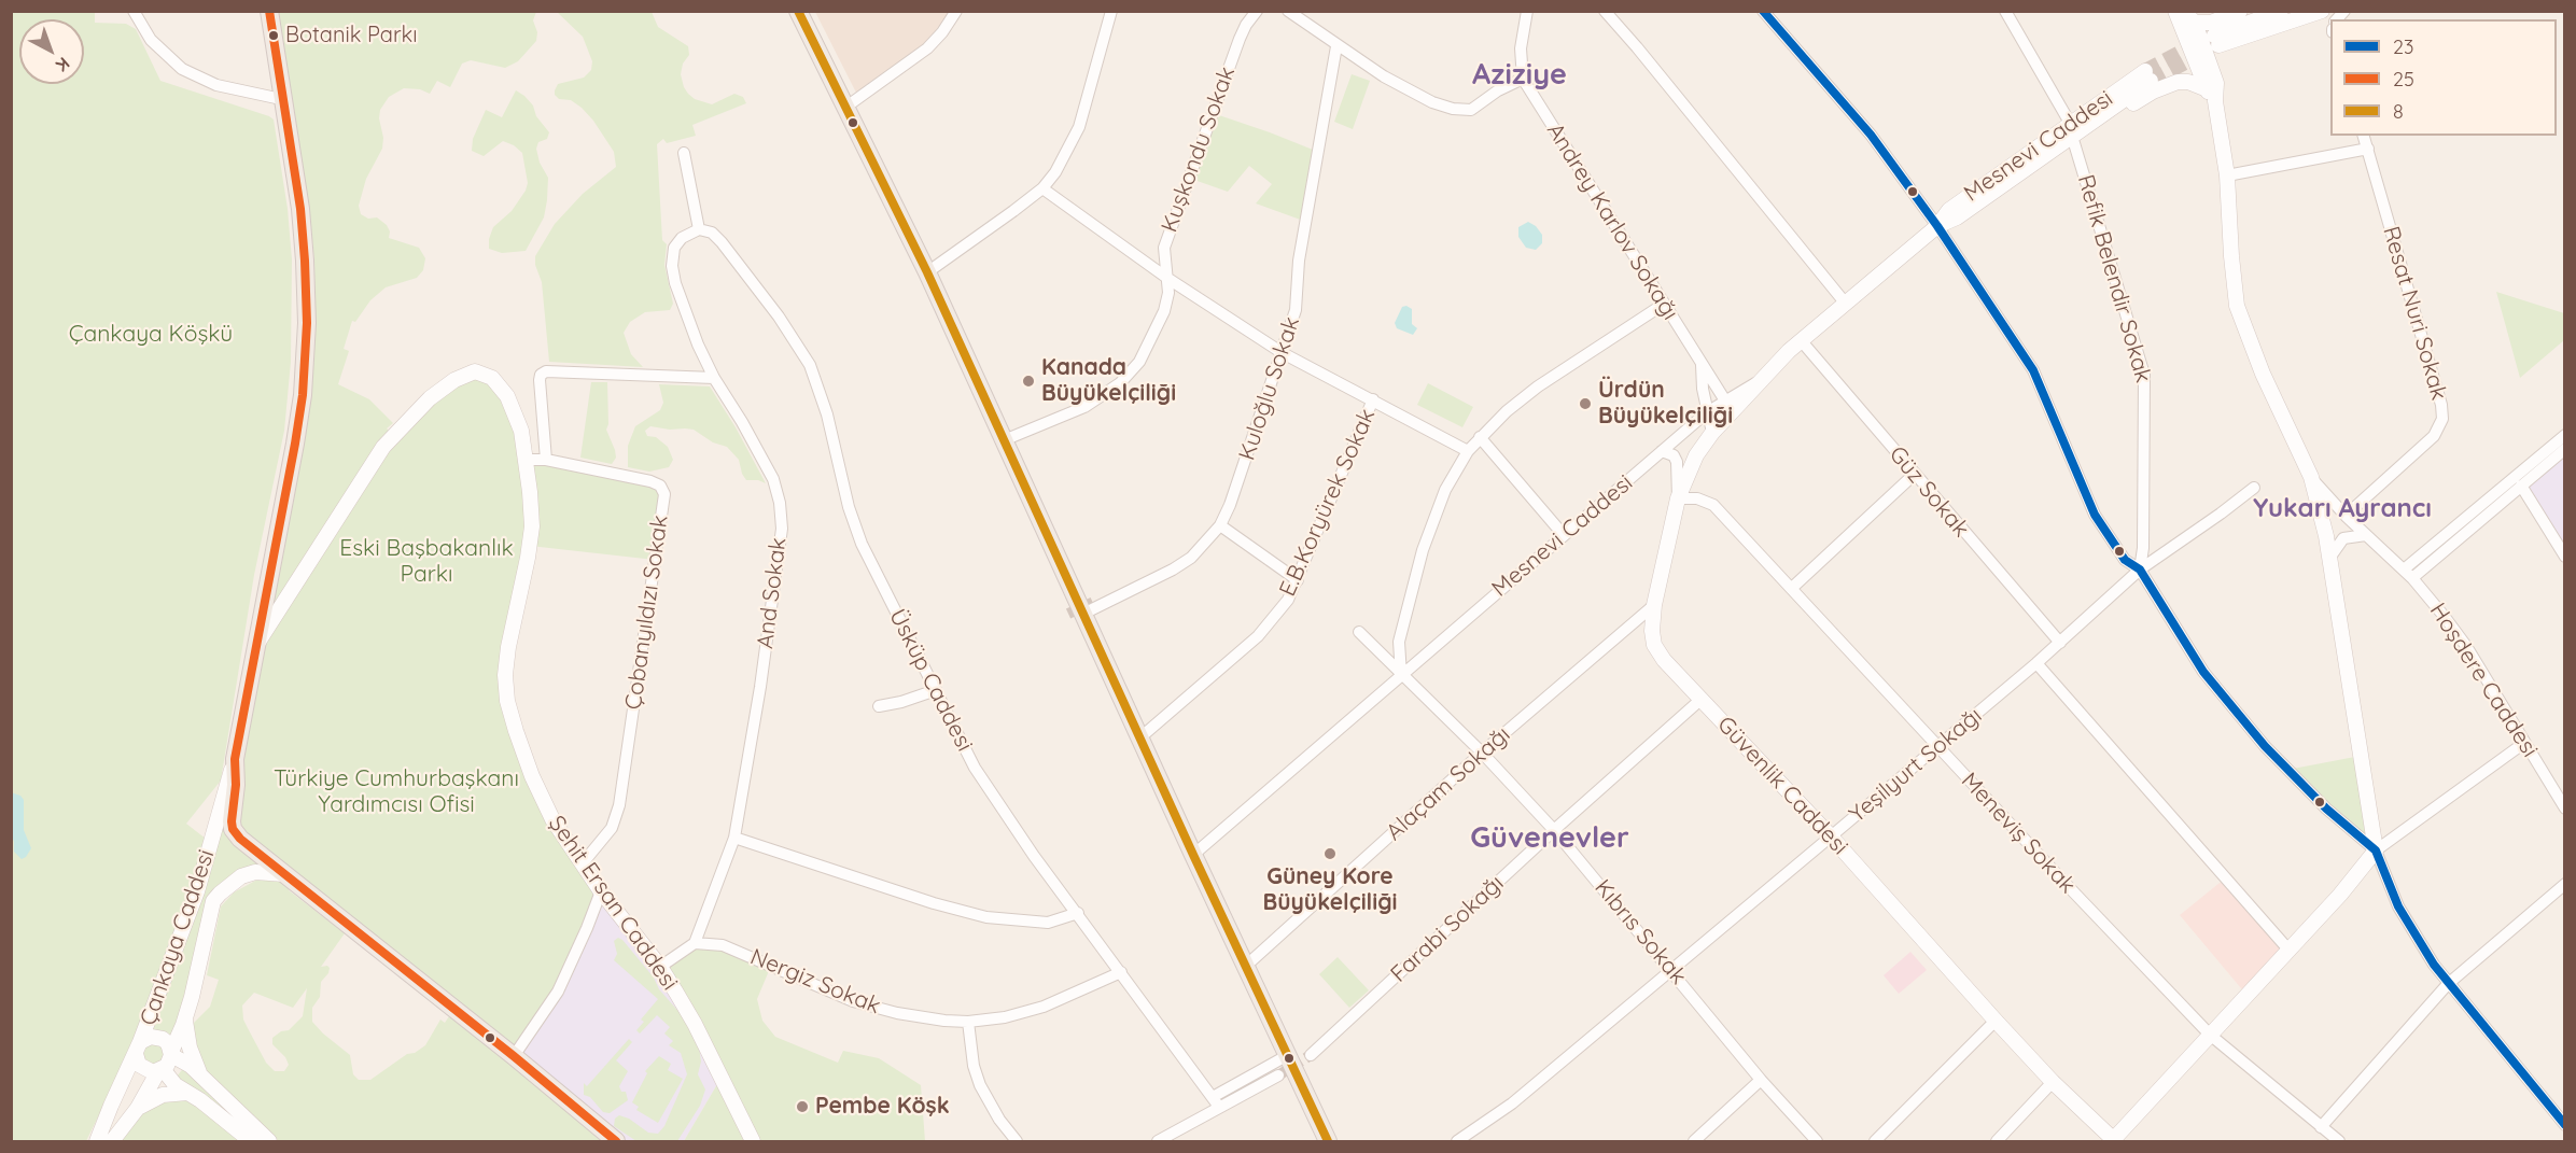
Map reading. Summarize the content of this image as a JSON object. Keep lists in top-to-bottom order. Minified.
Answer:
{"streets":{"main road":["Mesnevi Caddesi","Güvenlik Caddesi","Şehit Ersan Caddesi","Çankaya Caddesi"],"street":["Kuşkondu Sokak","Andrey Karlov Sokağı","Refik Belendir Sokak","Resat Nuri Sokak","Kuloğlu Sokak","Güz Sokak","E.B.Koryürek Sokak","And Sokak","Çobanyıldızı Sokak","Üsküp Caddesi","Hoşdere Caddesi","Yeşilyurt Sokağı","Alaçam Sokağı","Meneviş Sokak","Farabi Sokağı","Kıbrıs Sokak","Nergiz Sokak"]},"crossings":[["Mesnevi Caddesi","Andrey Karlov Sokağı"],["Mesnevi Caddesi","Güz Sokak"],["Mesnevi Caddesi","Güvenlik Caddesi"],["Mesnevi Caddesi","Kıbrıs Sokak"],["Andrey Karlov Sokağı","Güvenlik Caddesi"],["Refik Belendir Sokak","Yeşilyurt Sokağı"],["Resat Nuri Sokak","Hoşdere Caddesi"],["Güz Sokak","Yeşilyurt Sokağı"],["And Sokak","Üsküp Caddesi"],["And Sokak","Nergiz Sokak"],["Çobanyıldızı Sokak","Şehit Ersan Caddesi"],["Üsküp Caddesi","Nergiz Sokak"],["Yeşilyurt Sokağı","Güvenlik Caddesi"],["Yeşilyurt Sokağı","Meneviş Sokak"],["Yeşilyurt Sokağı","Kıbrıs Sokak"],["Alaçam Sokağı","Güvenlik Caddesi"],["Alaçam Sokağı","Kıbrıs Sokak"],["Güvenlik Caddesi","Meneviş Sokak"],["Güvenlik Caddesi","Farabi Sokağı"],["Şehit Ersan Caddesi","Çankaya Caddesi"],["Farabi Sokağı","Kıbrıs Sokak"]],"districts":["Aziziye","Yukarı Ayrancı","Güvenevler"],"parks":["Çankaya Köşkü","Eski Başbakanlık Parkı","Türkiye Cumhurbaşkanı Yardımcısı Ofisi"],"places":["Botanik Parkı","Kanada Büyükelçiliği","Ürdün Büyükelçiliği","Güney Kore Büyükelçiliği","Pembe Köşk"],"lines":["transit line 23","transit line 25","transit line 8"],"legend":["23","25","8"],"north":"bottom right"}
